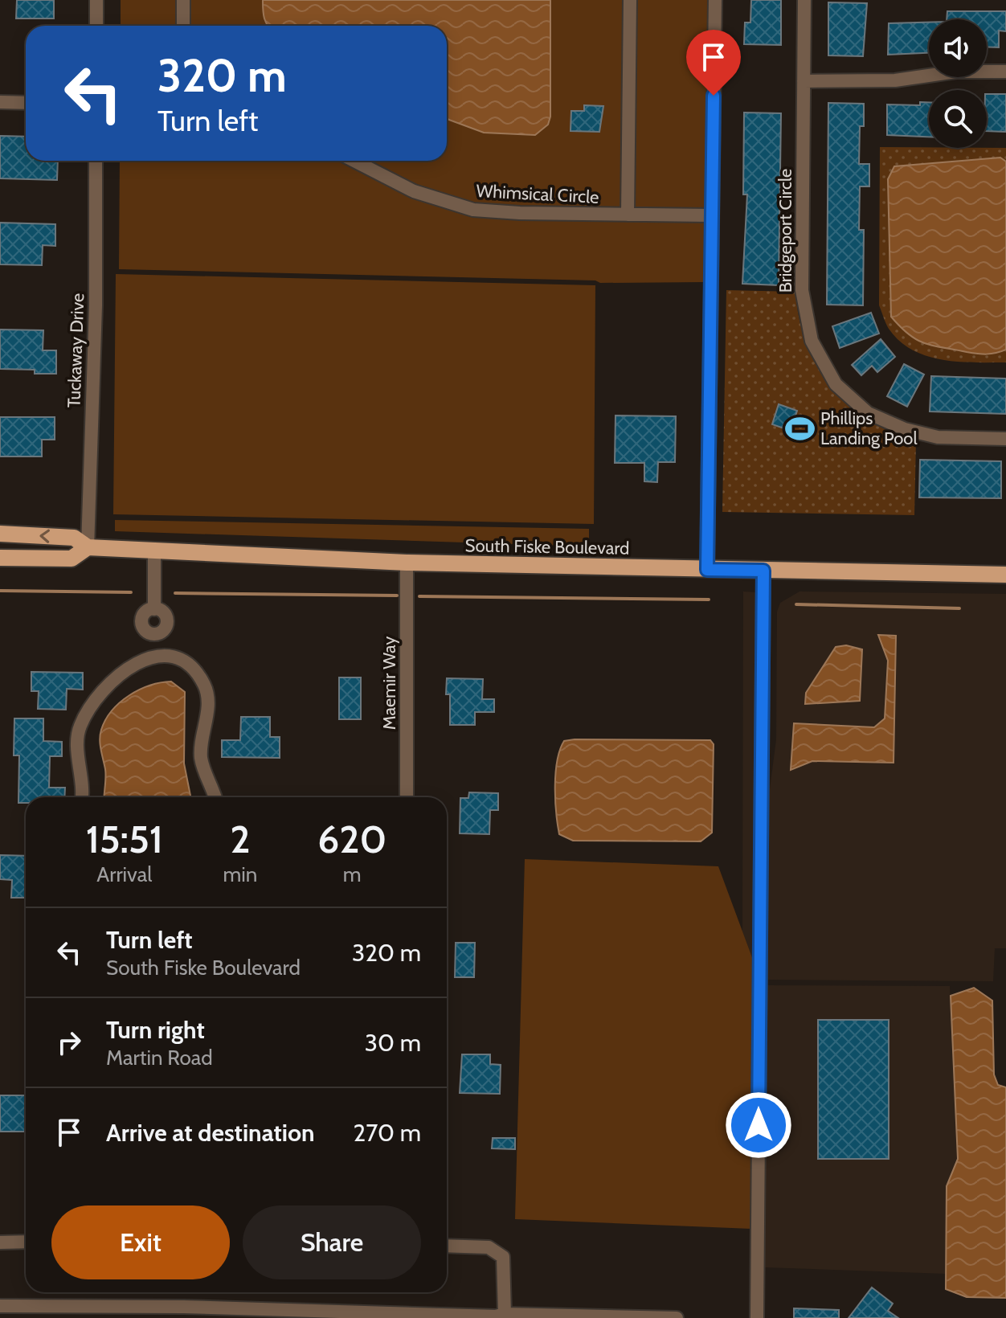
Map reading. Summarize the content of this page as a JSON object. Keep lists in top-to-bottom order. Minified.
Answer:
{"streets":{"main road":["South Fiske Boulevard"],"street":["Whimsical Circle","Bridgeport Circle","Tuckaway Drive","Maemir Way"]},"crossings":[["Tuckaway Drive","South Fiske Boulevard"],["South Fiske Boulevard","Maemir Way"]],"places":{"sports":["Phillips Landing Pool"]},"page":{"turn":["320 m","Turn left"],"eta":["15:51","Arrival","2","min","620","m"],"list":[{"name":"Turn left","note":"South Fiske Boulevard","value":"320 m"},{"name":"Turn right","note":"Martin Road","value":"30 m"},{"name":"Arrive at destination","value":"270 m"}],"buttons":["Exit","Share"]}}
